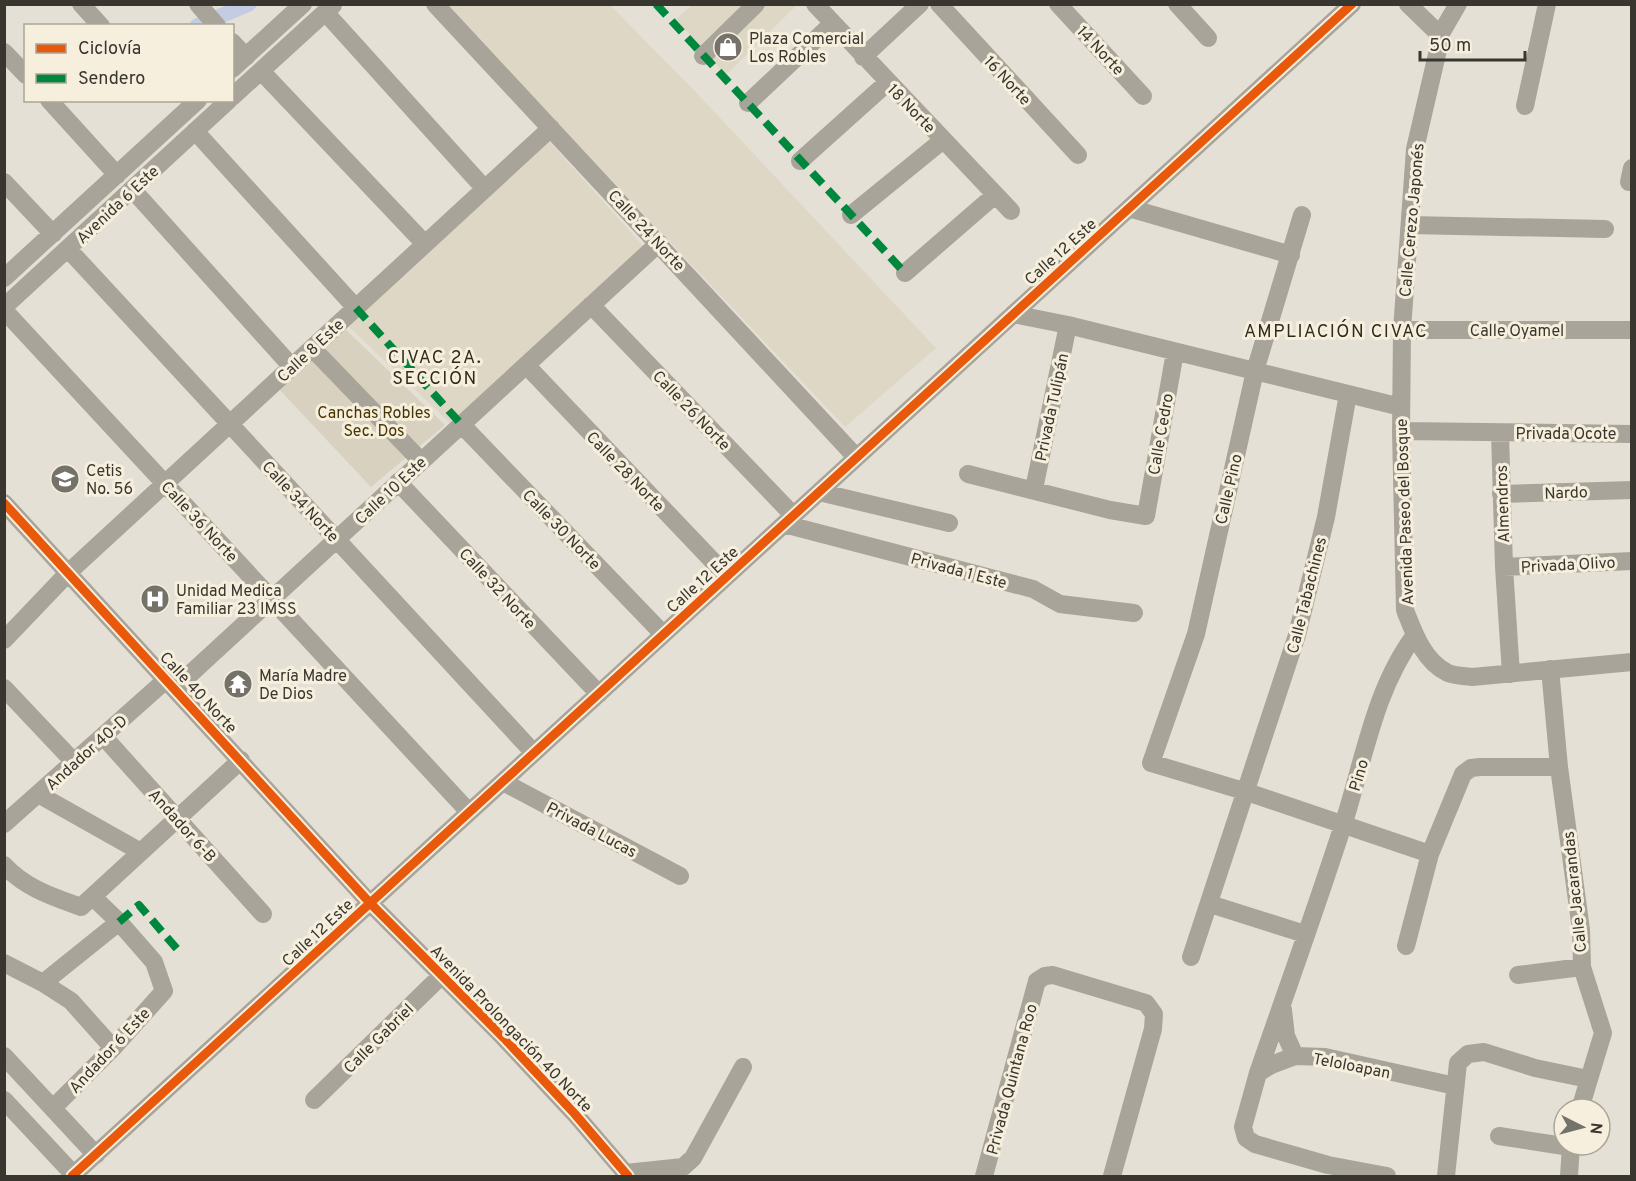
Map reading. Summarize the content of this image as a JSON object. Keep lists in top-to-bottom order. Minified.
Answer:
{"streets":{"street":["14 Norte","16 Norte","18 Norte","Avenida 6 Este","Calle Cerezo Japonés","Calle 24 Norte","Calle 12 Este","Calle Oyamel","Calle 8 Este","Privada Tulipán","Calle 26 Norte","Privada Ocote","Calle Cedro","Calle 28 Norte","Calle Pino","Calle 10 Este","Nardo","Calle 34 Norte","Almendros","Avenida Paseo del Bosque","Calle 36 Norte","Calle 30 Norte","Privada Olivo","Privada 1 Este","Calle 32 Norte","Calle Tabachines","Calle 40 Norte","Andador 40-D","Pino","Andador 6-B","Privada Lucas","Calle Jacarandas","Avenida Prolongación 40 Norte","Calle Gabriel","Andador 6 Este","Teloloapan","Privada Quintana Roo"]},"crossings":[["Avenida 6 Este","Calle 34 Norte"],["Avenida 6 Este","Calle 36 Norte"],["Calle Cerezo Japonés","Calle Oyamel"],["Calle Cerezo Japonés","Avenida Paseo del Bosque"],["Calle 24 Norte","Calle 12 Este"],["Calle 24 Norte","Calle 8 Este"],["Calle 24 Norte","Calle 10 Este"],["Calle 12 Este","Calle 26 Norte"],["Calle 12 Este","Calle 28 Norte"],["Calle 12 Este","Calle 34 Norte"],["Calle 12 Este","Avenida Paseo del Bosque"],["Calle 12 Este","Calle 36 Norte"],["Calle 12 Este","Calle 30 Norte"],["Calle 12 Este","Privada 1 Este"],["Calle 12 Este","Calle 32 Norte"],["Calle 12 Este","Calle 40 Norte"],["Calle 12 Este","Privada Lucas"],["Calle 12 Este","Avenida Prolongación 40 Norte"],["Calle 8 Este","Calle 34 Norte"],["Calle 8 Este","Calle 36 Norte"],["Calle 8 Este","Calle 40 Norte"],["Privada Tulipán","Calle Cedro"],["Privada Tulipán","Avenida Paseo del Bosque"],["Calle 26 Norte","Calle 10 Este"],["Calle 26 Norte","Privada 1 Este"],["Privada Ocote","Almendros"],["Calle Cedro","Avenida Paseo del Bosque"],["Calle 28 Norte","Calle 10 Este"],["Calle Pino","Avenida Paseo del Bosque"],["Calle Pino","Calle Tabachines"],["Calle 10 Este","Calle 34 Norte"],["Calle 10 Este","Calle 36 Norte"],["Calle 10 Este","Calle 30 Norte"],["Calle 10 Este","Calle 32 Norte"],["Calle 10 Este","Calle 40 Norte"],["Calle 10 Este","Andador 40-D"],["Nardo","Almendros"],["Almendros","Avenida Paseo del Bosque"],["Almendros","Privada Olivo"],["Avenida Paseo del Bosque","Calle Tabachines"],["Avenida Paseo del Bosque","Pino"],["Avenida Paseo del Bosque","Calle Jacarandas"],["Calle 40 Norte","Andador 40-D"],["Calle 40 Norte","Avenida Prolongación 40 Norte"],["Andador 40-D","Andador 6-B"],["Pino","Teloloapan"],["Avenida Prolongación 40 Norte","Calle Gabriel"]],"districts":["AMPLIACIÓN CIVAC","CIVAC 2A. SECCIÓN"],"parks":["Canchas Robles Sec. Dos"],"places":{"shop":["Plaza Comercial Los Robles"],"school or university":["Cetis No. 56"],"hospital":["Unidad Medica Familiar 23 IMSS"],"temple":["María Madre De Dios"]},"legend":["Ciclovía","Sendero"],"scale_bar":"50 m","north":"right"}
